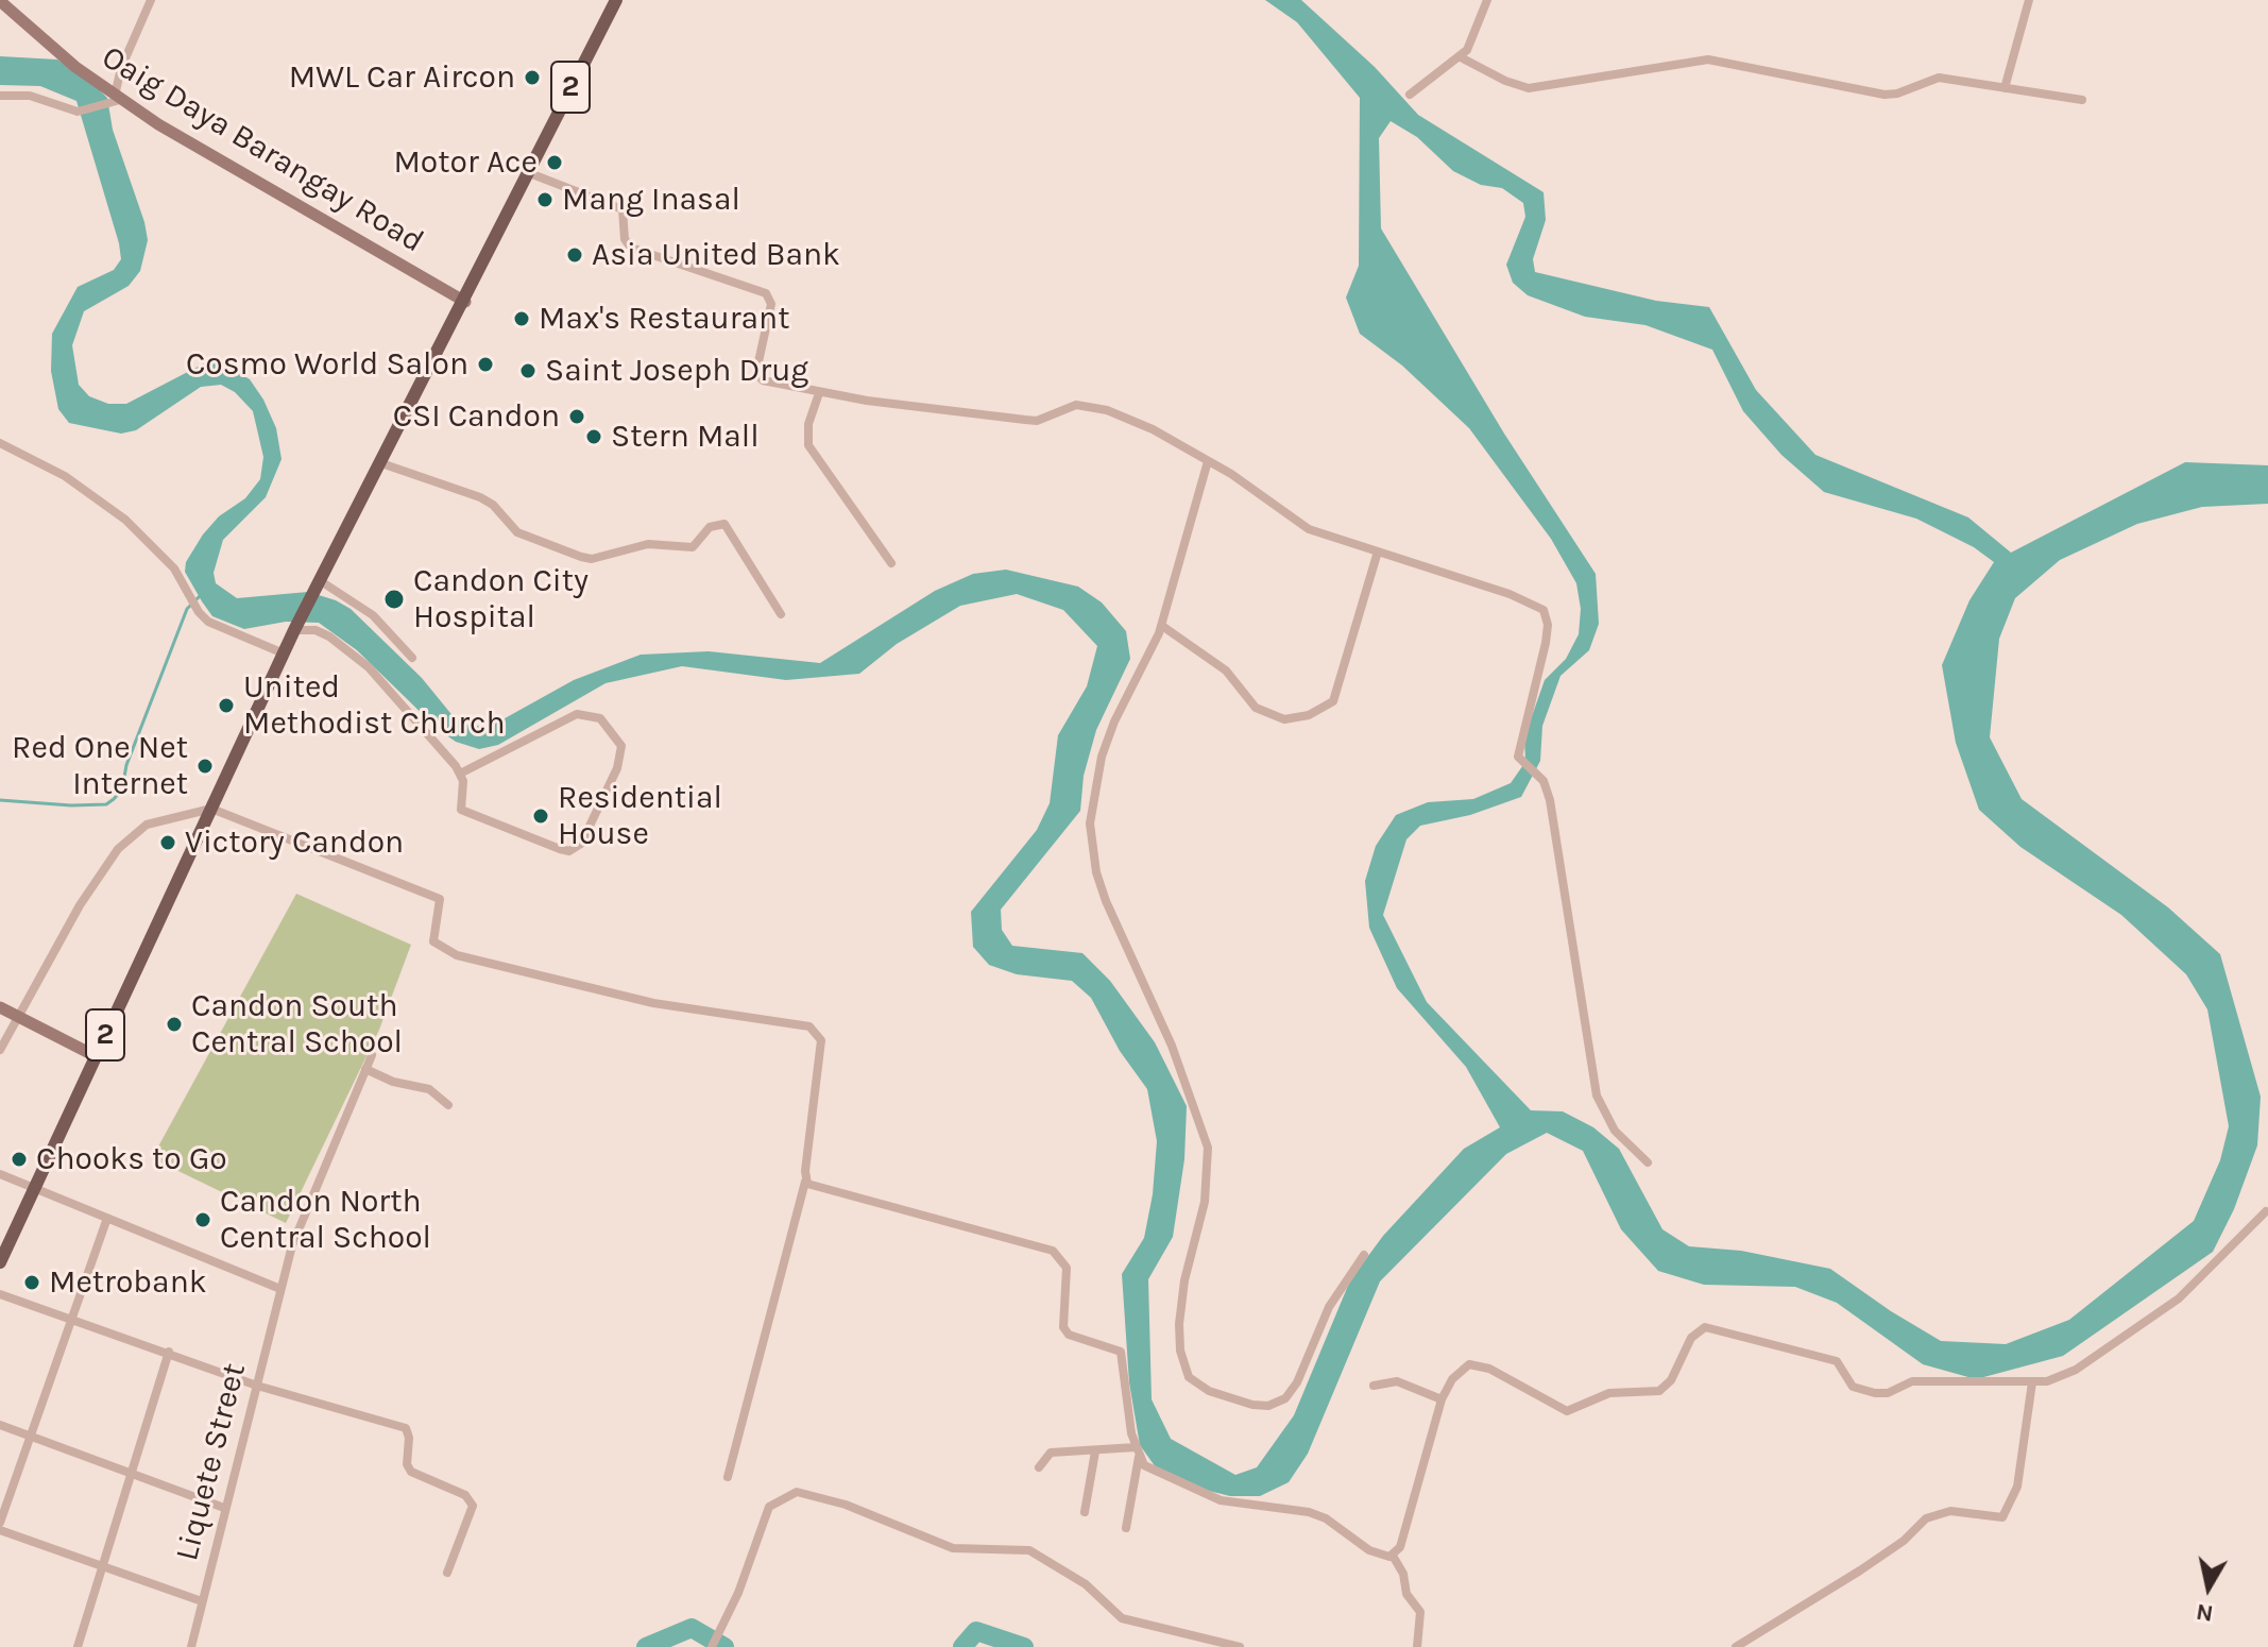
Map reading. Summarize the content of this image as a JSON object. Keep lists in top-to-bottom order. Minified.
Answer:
{"streets":{"main road":["2"],"street":["Oaig Daya Barangay Road","Liquete Street"]},"crossings":[["2","Oaig Daya Barangay Road"]],"places":["MWL Car Aircon","Motor Ace","Mang Inasal","Asia United Bank","Max's Restaurant","Cosmo World Salon","Saint Joseph Drug","CSI Candon","Stern Mall","Candon City Hospital","United Methodist Church","Red One Net Internet","Residential House","Victory Candon","Candon South Central School","Chooks to Go","Candon North Central School","Metrobank"],"north":"bottom"}
